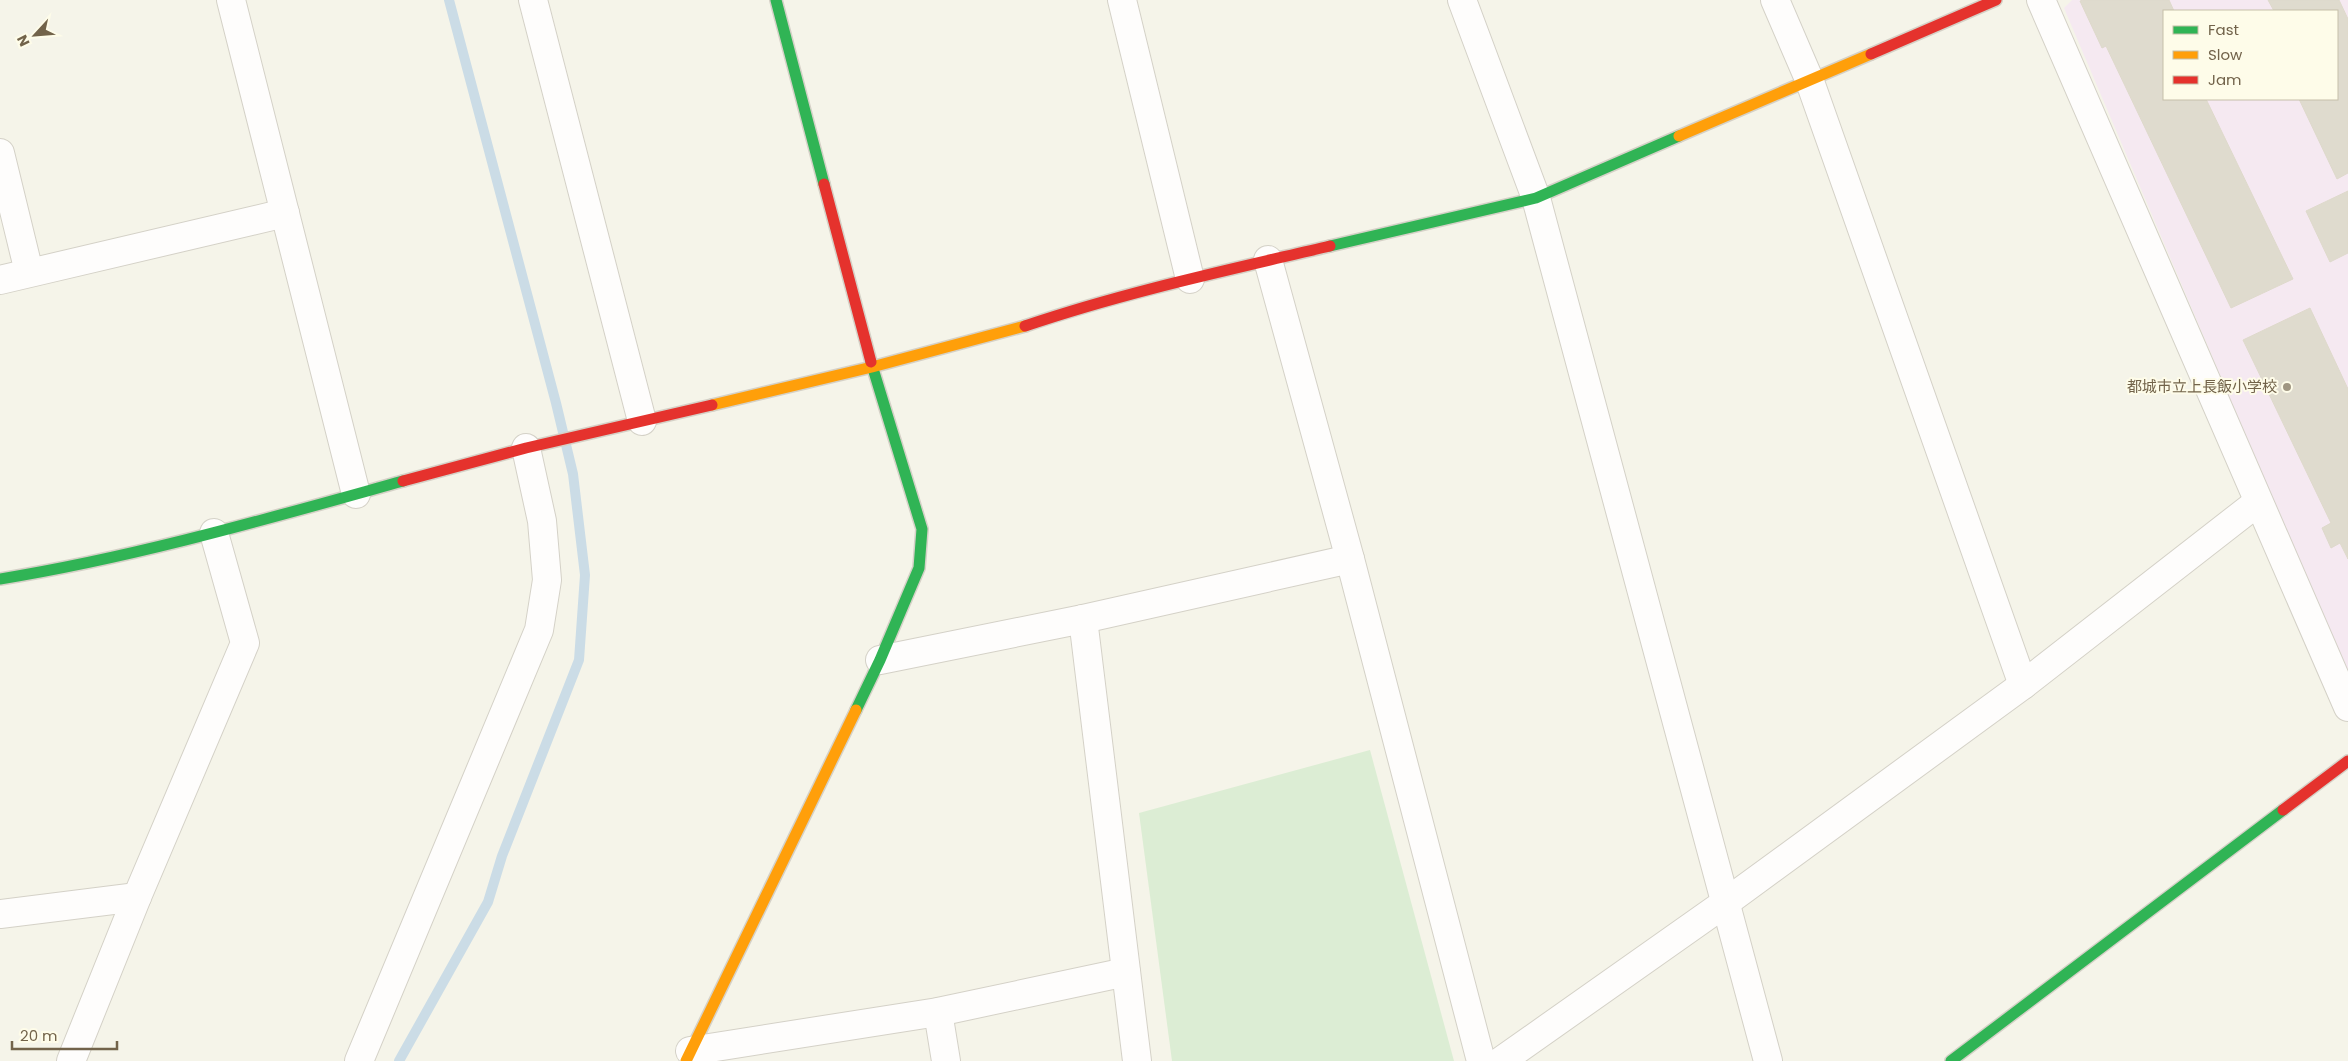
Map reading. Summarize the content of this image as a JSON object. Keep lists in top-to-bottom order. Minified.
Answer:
{"places":["都城市立上長飯小学校"],"legend":["Fast","Slow","Jam"],"scale_bar":"20 m","north":"bottom left"}
